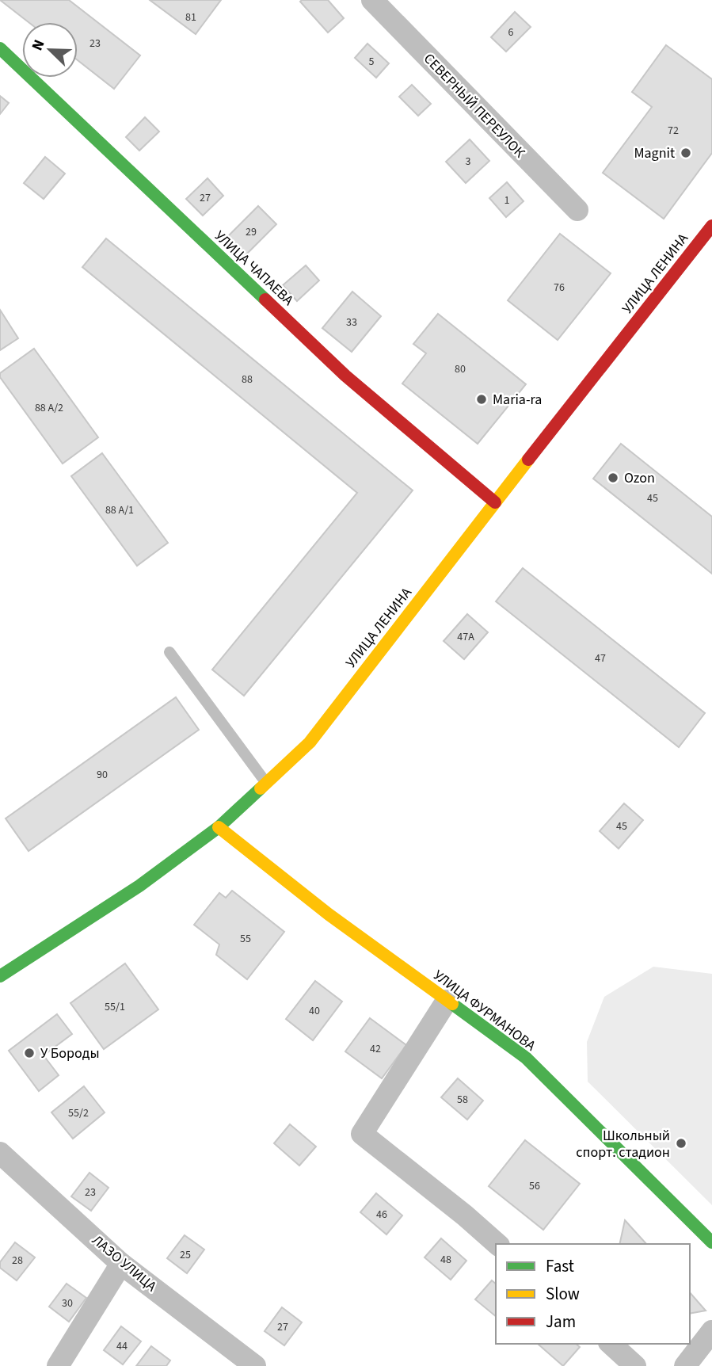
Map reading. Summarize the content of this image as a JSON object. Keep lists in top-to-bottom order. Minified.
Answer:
{"streets":{"street":["СЕВЕРНЫЙ ПЕРЕУЛОК","УЛИЦА ЧАПАЕВА","УЛИЦА ЛЕНИНА","УЛИЦА ФУРМАНОВА","ЛАЗО УЛИЦА"]},"crossings":[["УЛИЦА ЧАПАЕВА","УЛИЦА ЛЕНИНА"],["УЛИЦА ЛЕНИНА","УЛИЦА ФУРМАНОВА"]],"places":["Magnit","Maria-ra","Ozon","У Бороды","Школьный спорт. стадион"],"house_numbers":["81","6","23","5","72","3","27","1","29","76","33","80","88","88 А/2","45","88 А/1","47А","47","90","45","55","55/1","40","42","58","55/2","56","23","46","25","48","28","30","27","44"],"legend":["Fast","Slow","Jam"],"north":"top left"}
